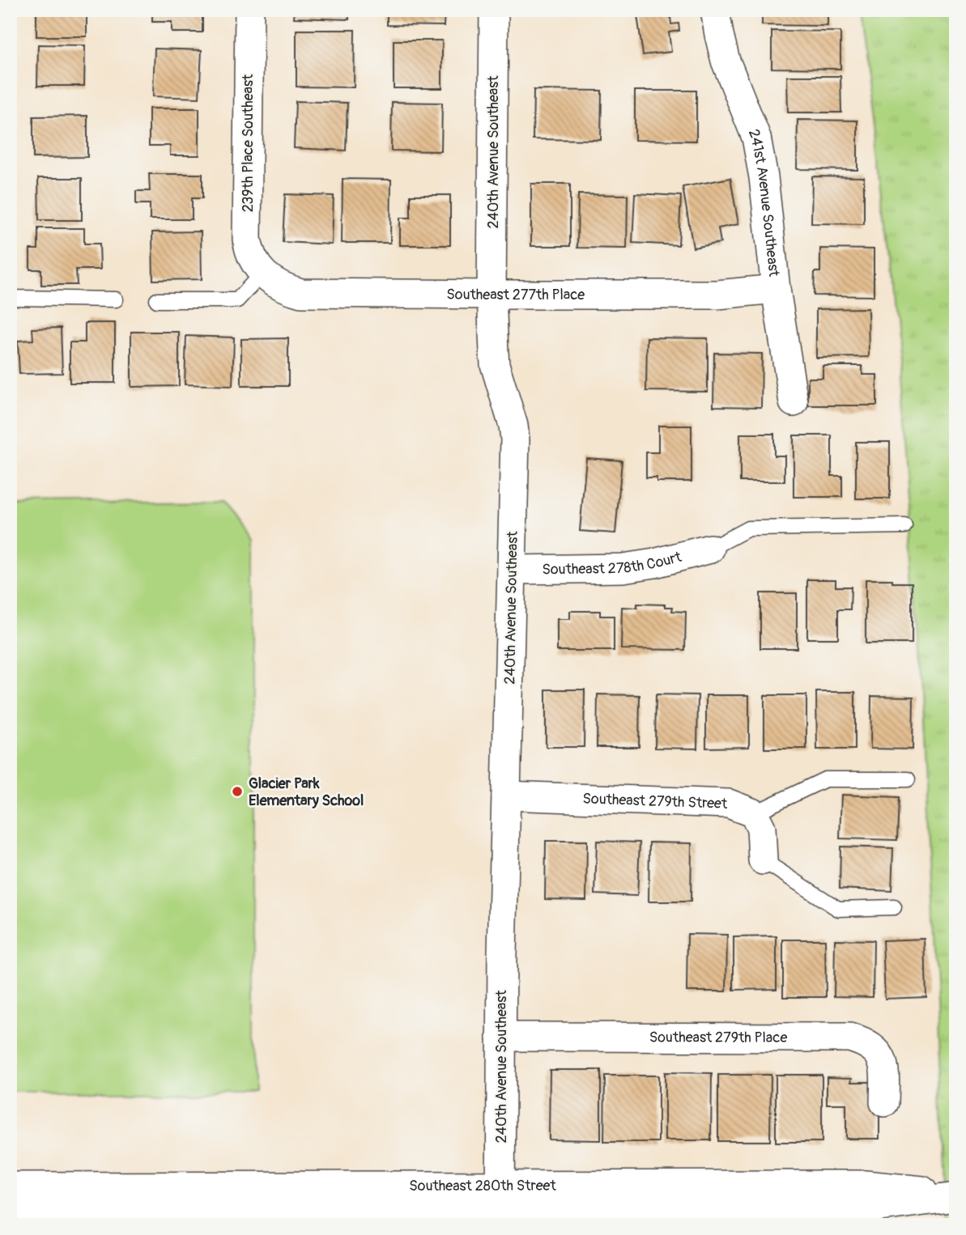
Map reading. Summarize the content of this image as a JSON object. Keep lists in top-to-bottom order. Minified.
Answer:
{"streets":{"street":["239th Place Southeast","240th Avenue Southeast","241st Avenue Southeast","Southeast 277th Place","Southeast 278th Court","Southeast 279th Street","Southeast 279th Place","Southeast 280th Street"]},"crossings":[["239th Place Southeast","Southeast 277th Place"],["240th Avenue Southeast","Southeast 277th Place"],["240th Avenue Southeast","Southeast 278th Court"],["240th Avenue Southeast","Southeast 279th Street"],["240th Avenue Southeast","Southeast 279th Place"],["240th Avenue Southeast","Southeast 280th Street"],["241st Avenue Southeast","Southeast 277th Place"]],"places":["Glacier Park Elementary School"]}
